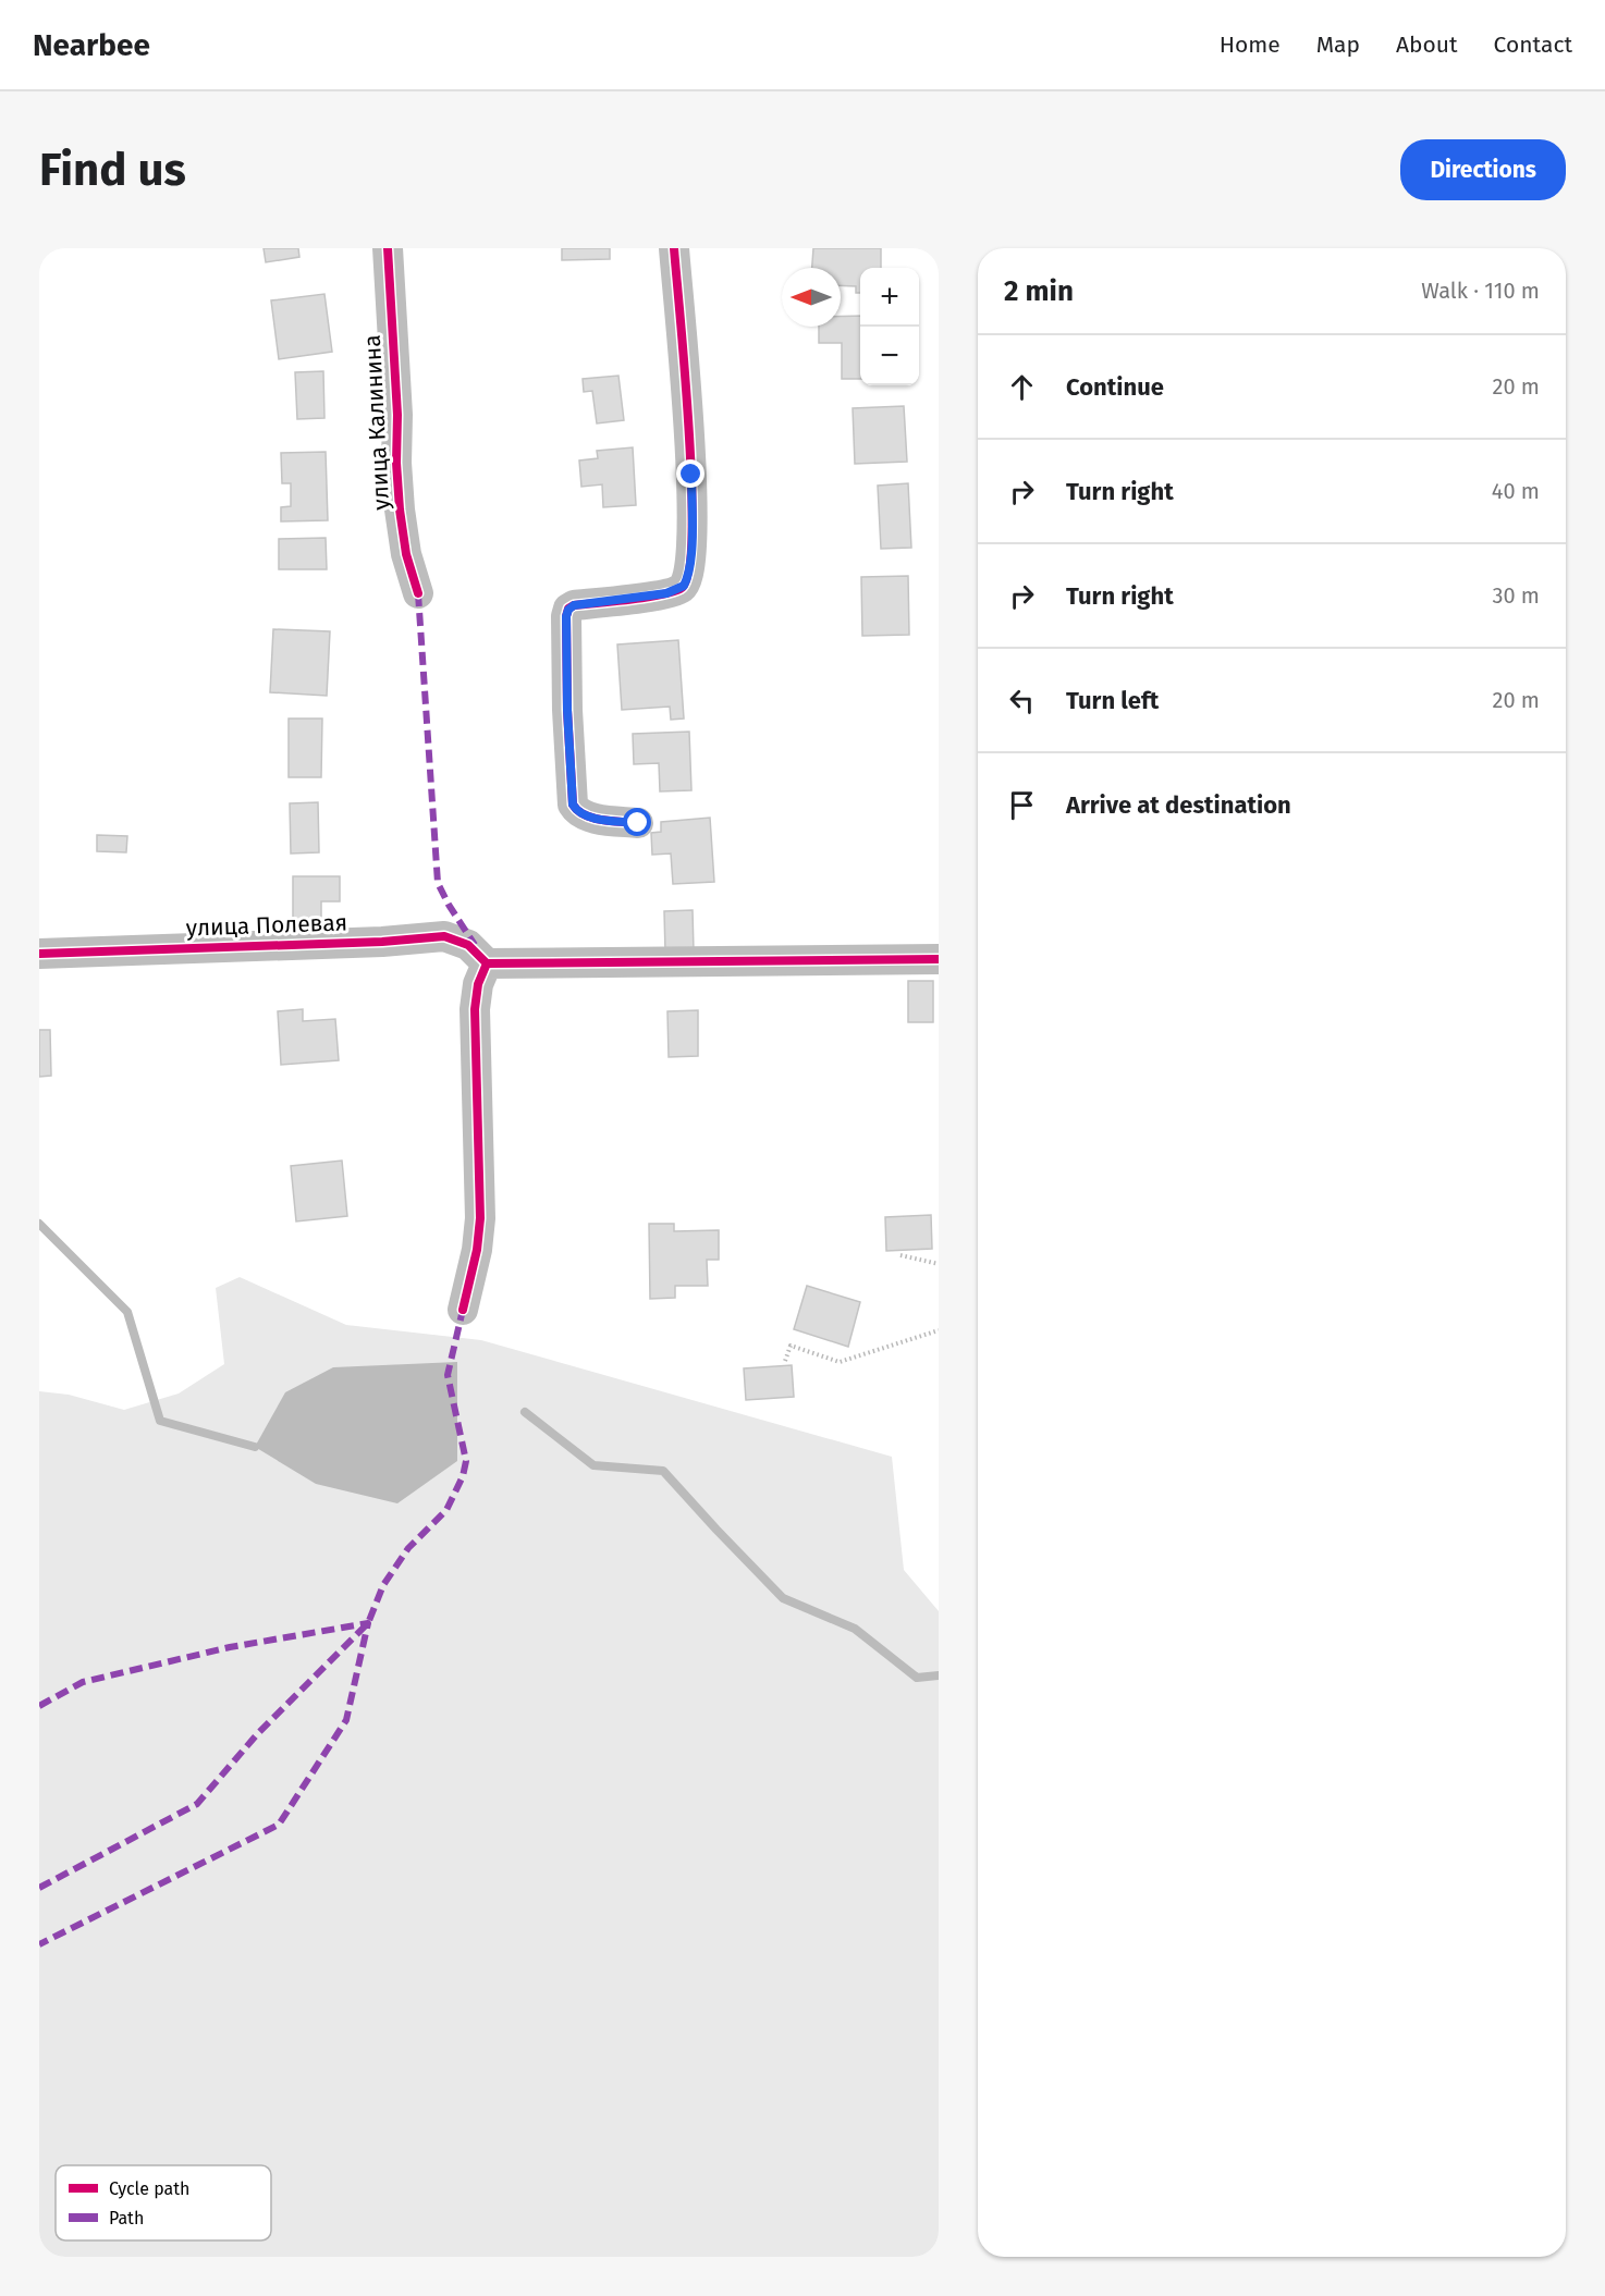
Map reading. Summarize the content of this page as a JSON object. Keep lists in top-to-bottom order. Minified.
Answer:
{"streets":{"street":["улица Калинина","улица Полевая"]},"legend":["Cycle path","Path"],"north":"left","page":{"header":"Nearbee","nav":["Home","Map","About","Contact"],"buttons":"Directions","title":"Find us","heading":["2 min","Walk · 110 m"],"map_buttons":["+","−"],"list":[["Continue","20 m"],["Turn right","40 m"],["Turn right","30 m"],["Turn left","20 m"],"Arrive at destination"]}}
